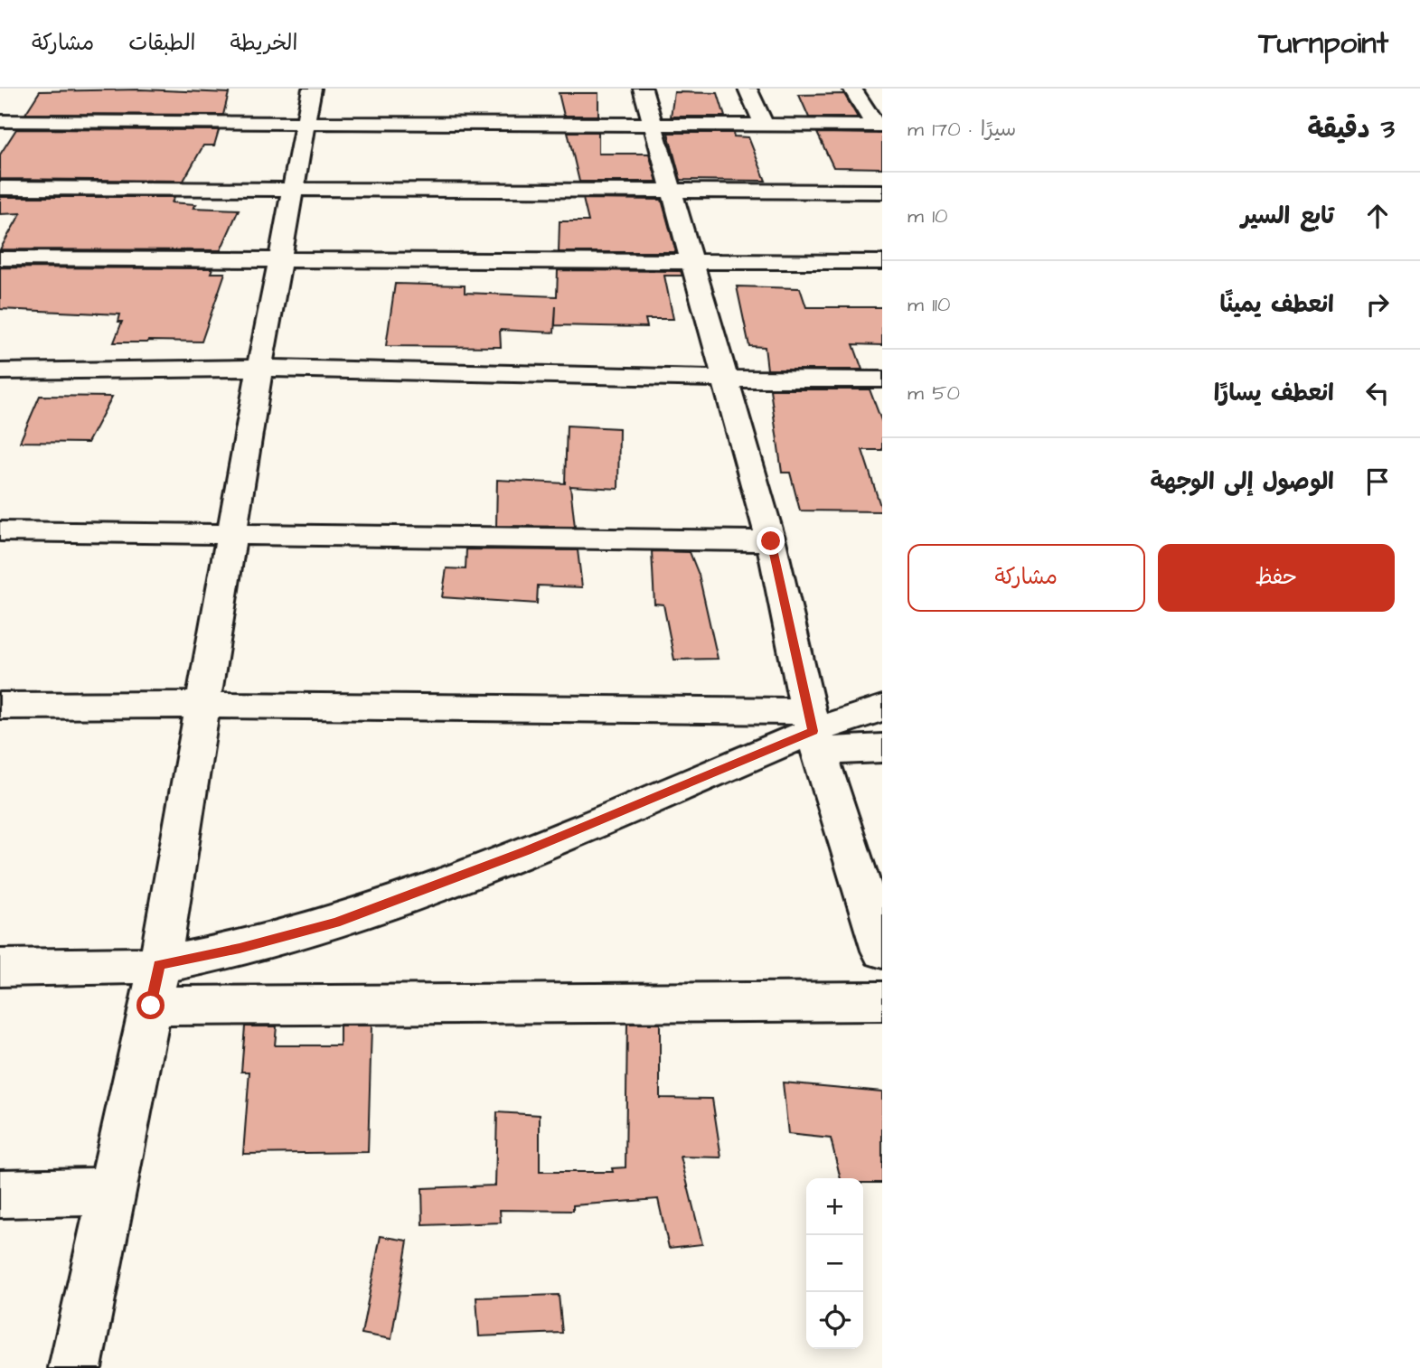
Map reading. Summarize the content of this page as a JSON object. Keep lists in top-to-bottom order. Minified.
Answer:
{"page":{"header":"Turnpoint","nav":["الخريطة","الطبقات","مشاركة"],"heading":["3 دقيقة","سيرًا · 170 m"],"list":[["تابع السير","10 m"],["انعطف يمينًا","110 m"],["انعطف يسارًا","50 m"],"الوصول إلى الوجهة"],"buttons":["حفظ","مشاركة"],"map_buttons":["+","−"]}}
